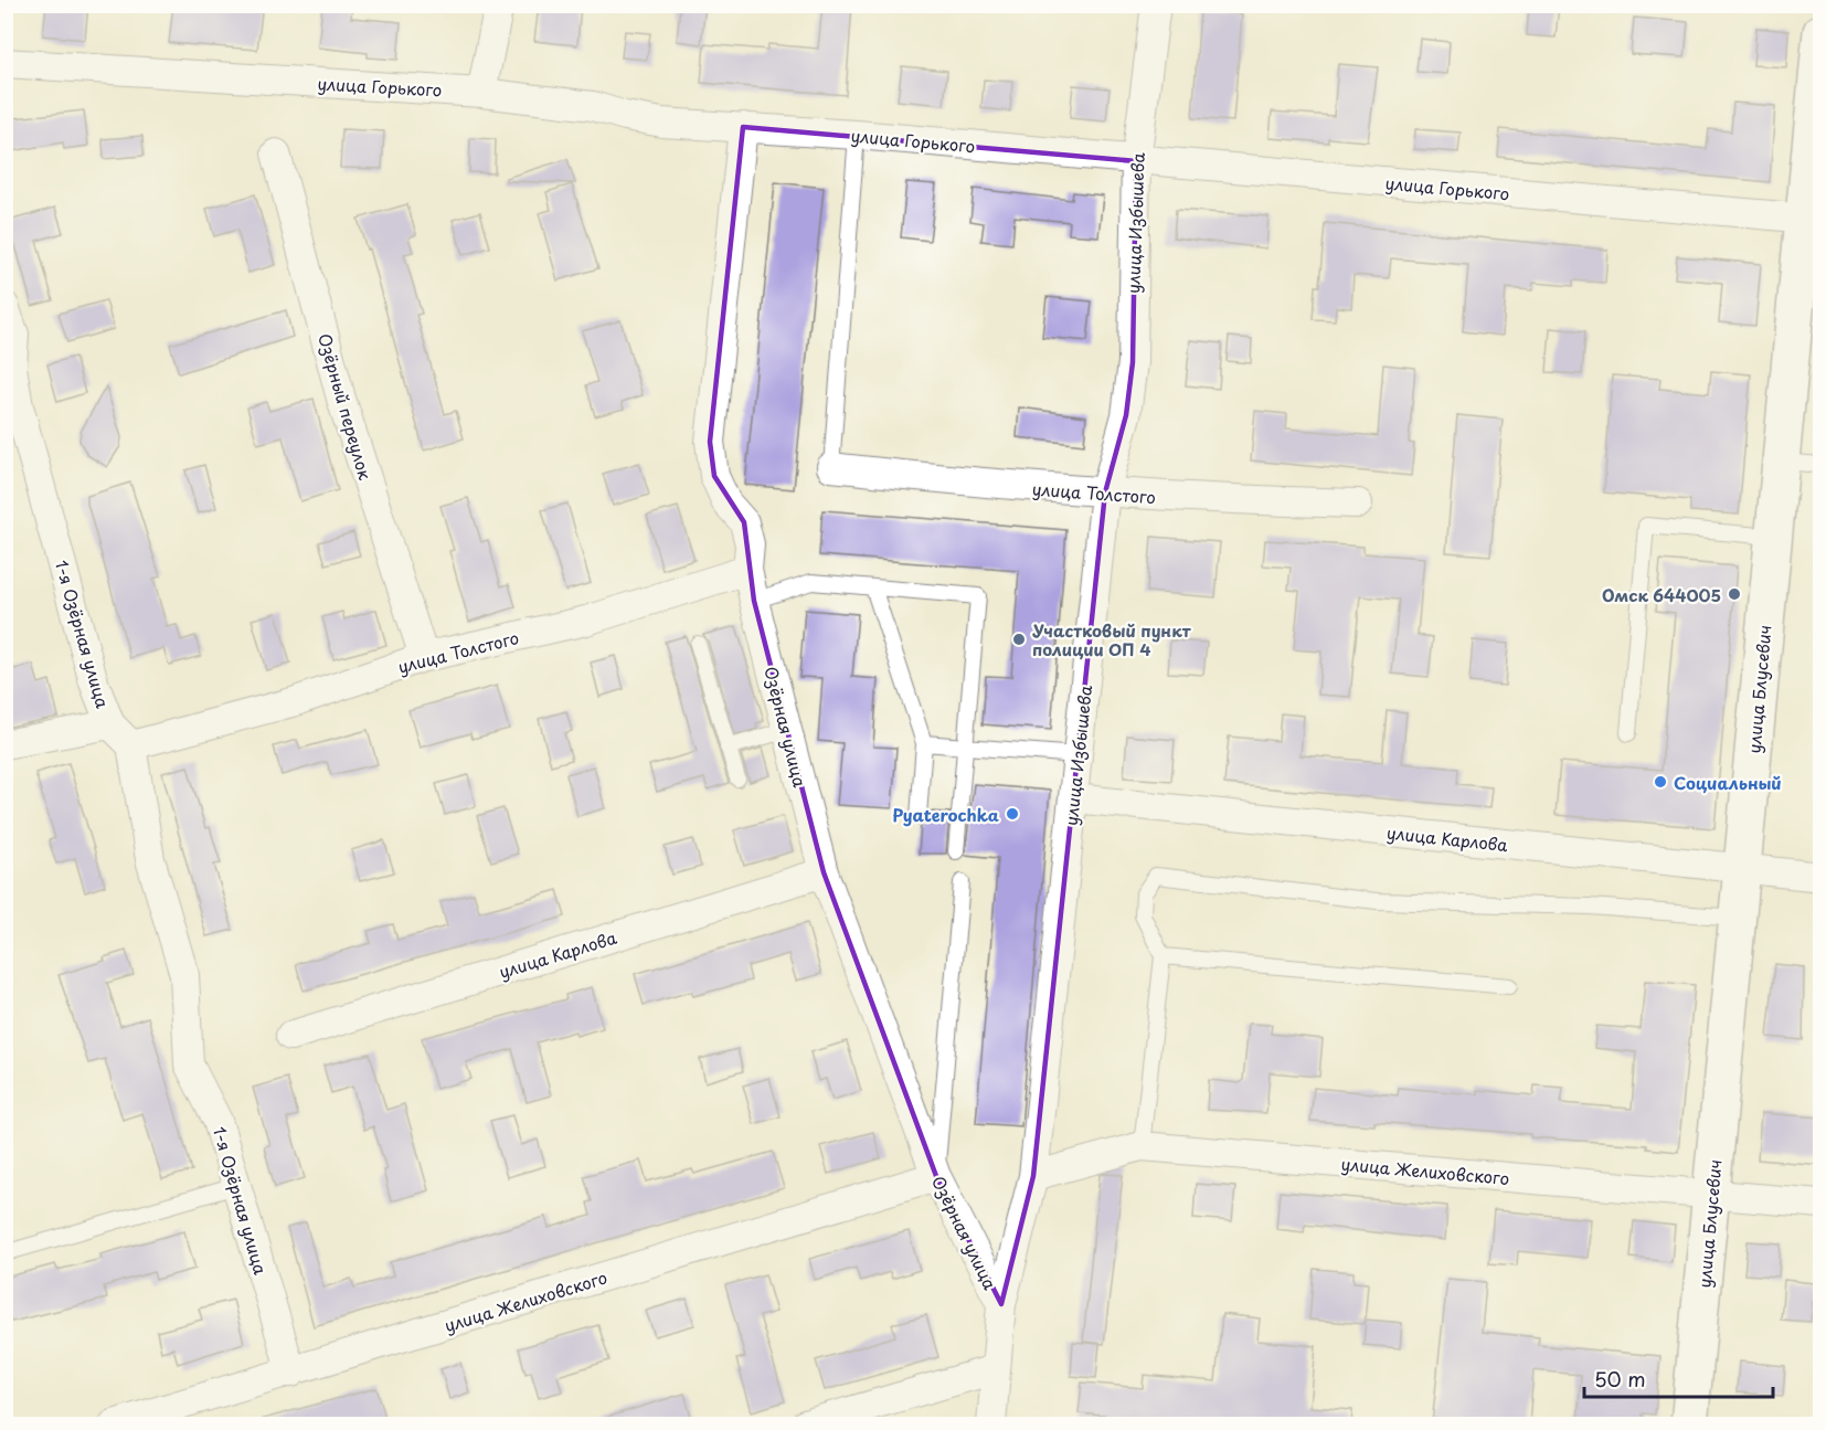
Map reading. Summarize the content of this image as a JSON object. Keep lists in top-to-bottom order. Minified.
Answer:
{"streets":{"main road":["улица Блусевич"],"street":["улица Горького","улица Избышева","Озёрный переулок","улица Толстого","1-я Озёрная улица","Озёрная улица","улица Карлова","улица Желиховского"]},"crossings":[["улица Горького","улица Избышева"],["улица Горького","улица Блусевич"],["улица Горького","Озёрная улица"],["улица Избышева","улица Толстого"],["улица Избышева","Озёрная улица"],["улица Избышева","улица Карлова"],["улица Избышева","улица Желиховского"],["Озёрный переулок","улица Толстого"],["улица Толстого","1-я Озёрная улица"],["улица Толстого","Озёрная улица"],["1-я Озёрная улица","улица Желиховского"],["улица Блусевич","улица Карлова"],["улица Блусевич","улица Желиховского"],["Озёрная улица","улица Карлова"],["Озёрная улица","улица Желиховского"]],"places":["Омск 644005","Участковый пункт полиции ОП 4","Социальный","Pyaterochka"],"scale_bar":"50 m"}
